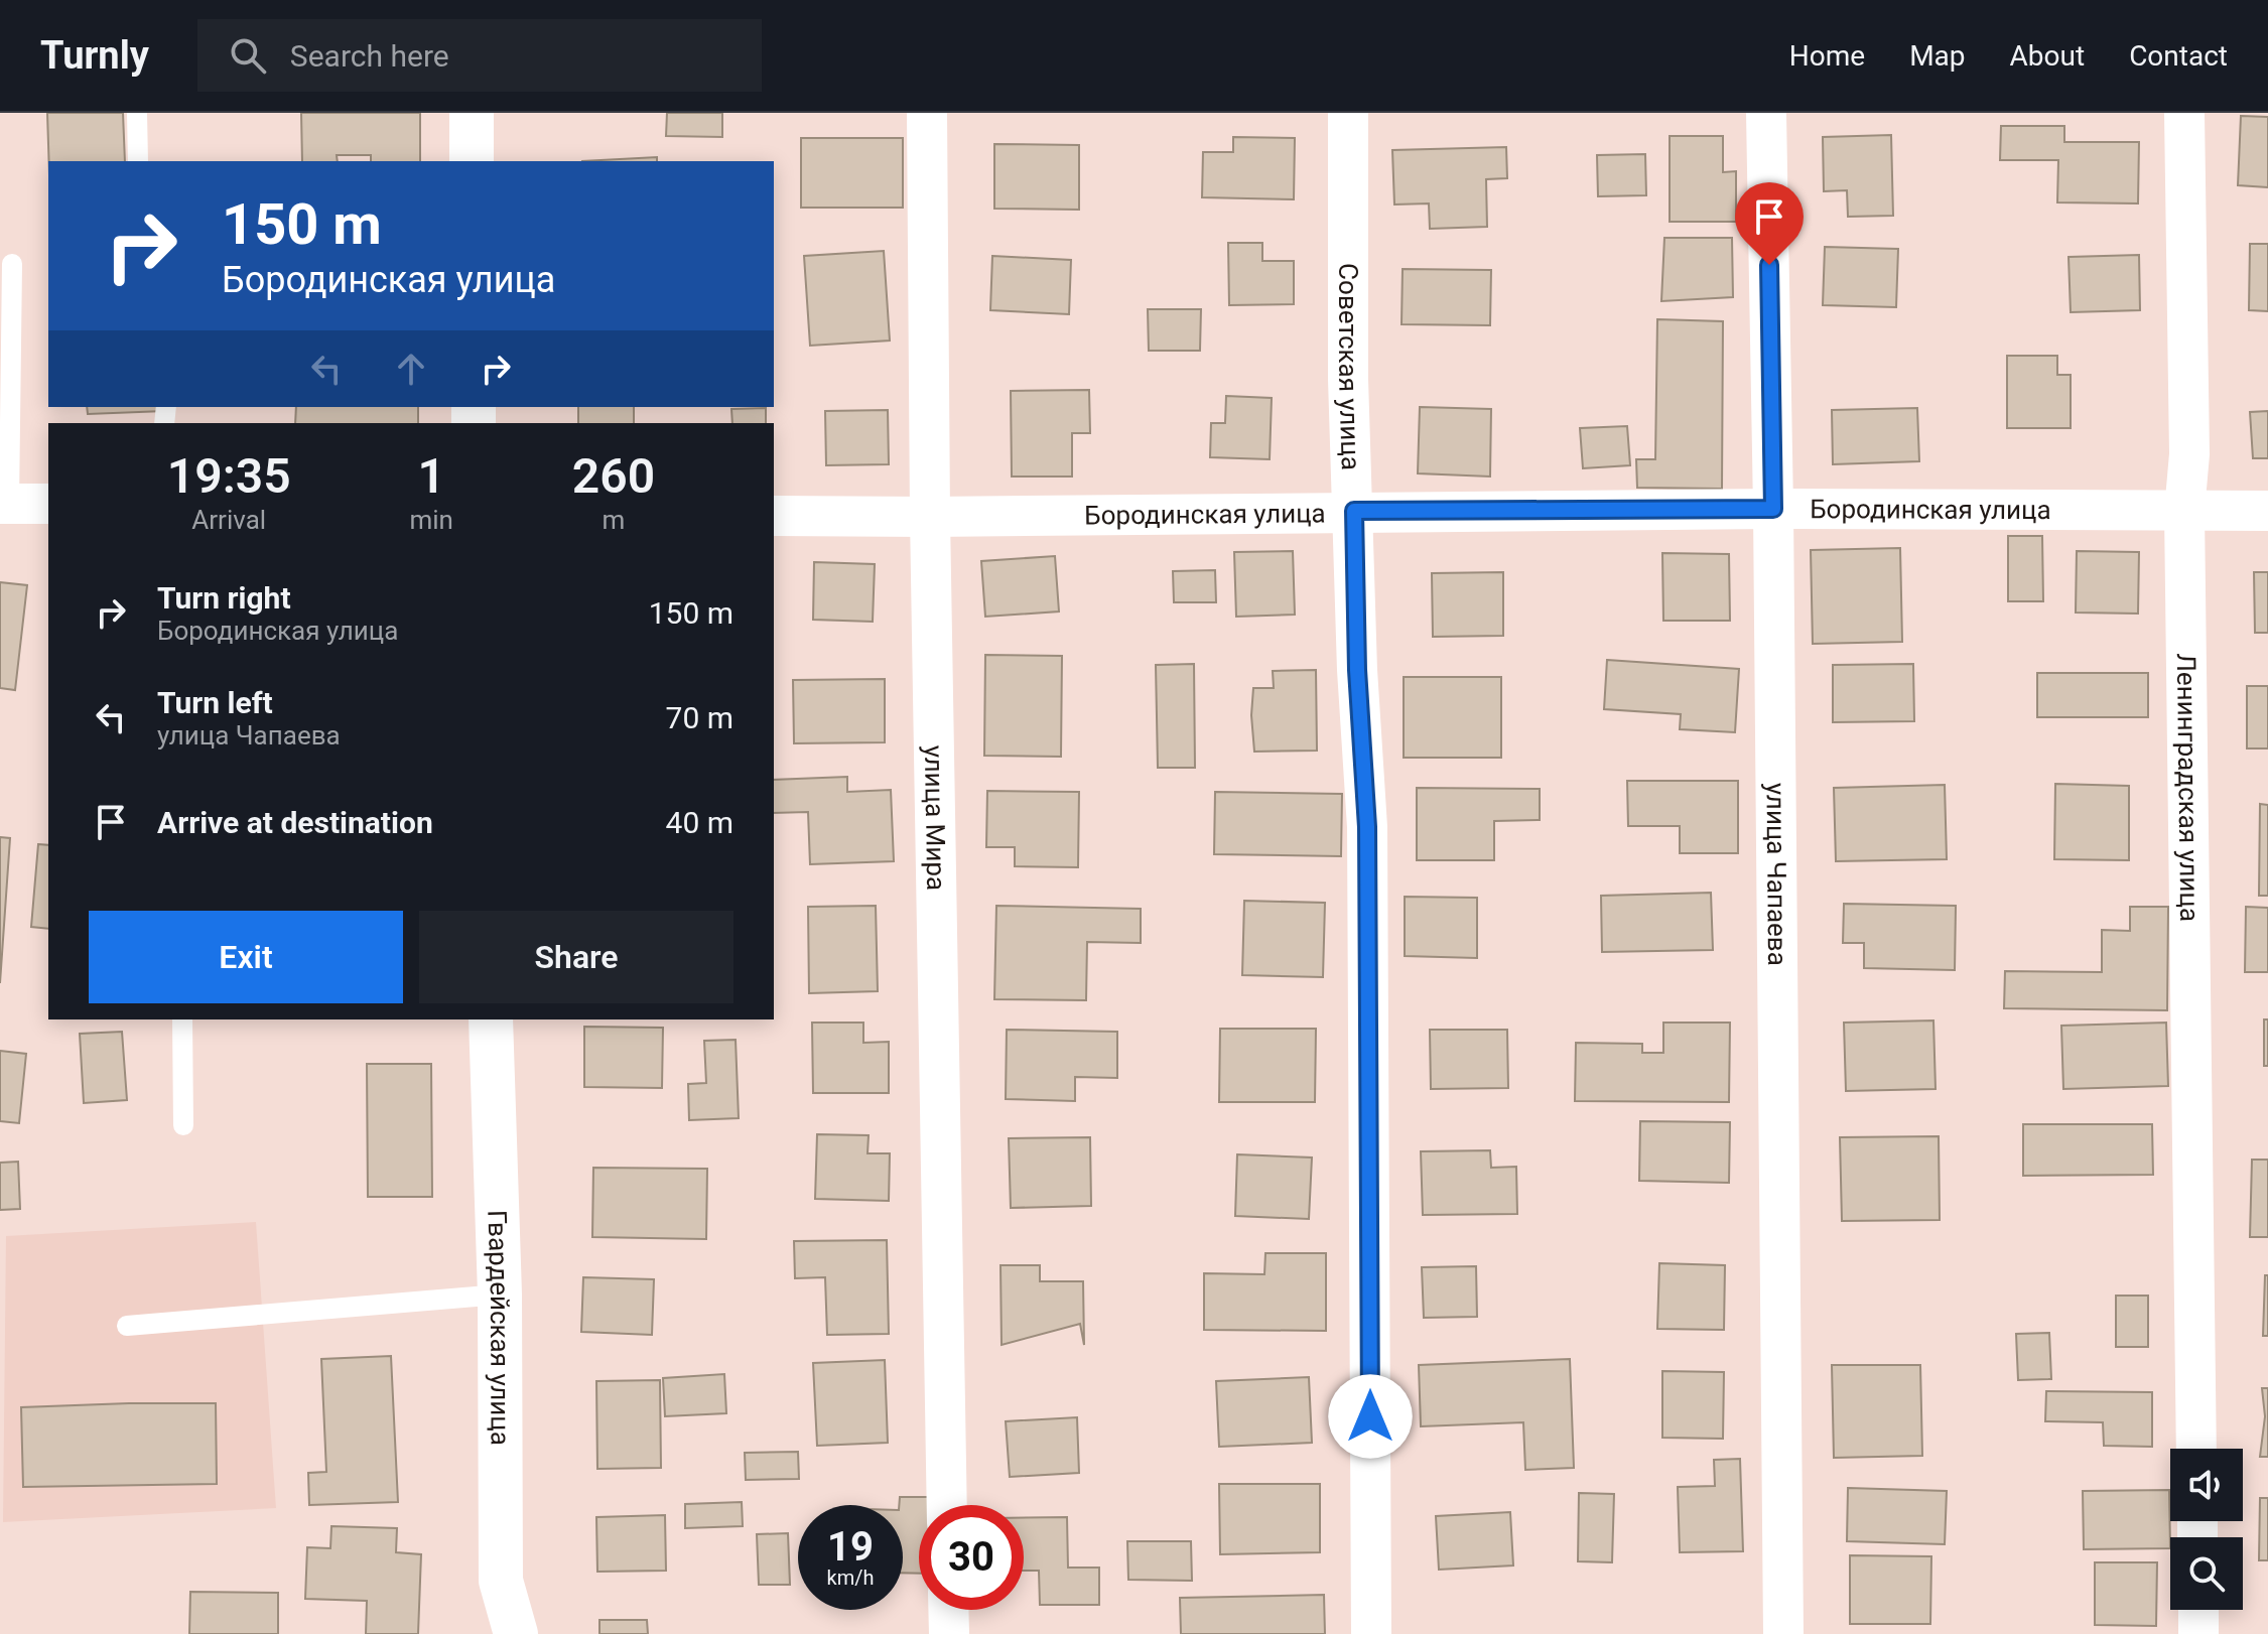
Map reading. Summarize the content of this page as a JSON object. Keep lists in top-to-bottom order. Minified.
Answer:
{"streets":{"street":["Советская улица","Бородинская улица","Ленинградская улица","улица Мира","улица Чапаева","Гвардейская улица"]},"crossings":[["Советская улица","Бородинская улица"],["Бородинская улица","Ленинградская улица"],["Бородинская улица","улица Мира"],["Бородинская улица","улица Чапаева"]],"page":{"header":"Turnly","search":"Search here","nav":["Home","Map","About","Contact"],"turn":["150 m","Бородинская улица"],"eta":["19:35","Arrival","1","min","260","m"],"list":[{"name":"Turn right","note":"Бородинская улица","value":"150 m"},{"name":"Turn left","note":"улица Чапаева","value":"70 m"},{"name":"Arrive at destination","value":"40 m"}],"buttons":["Exit","Share"],"speed":"19 km/h","limit":"30"}}
